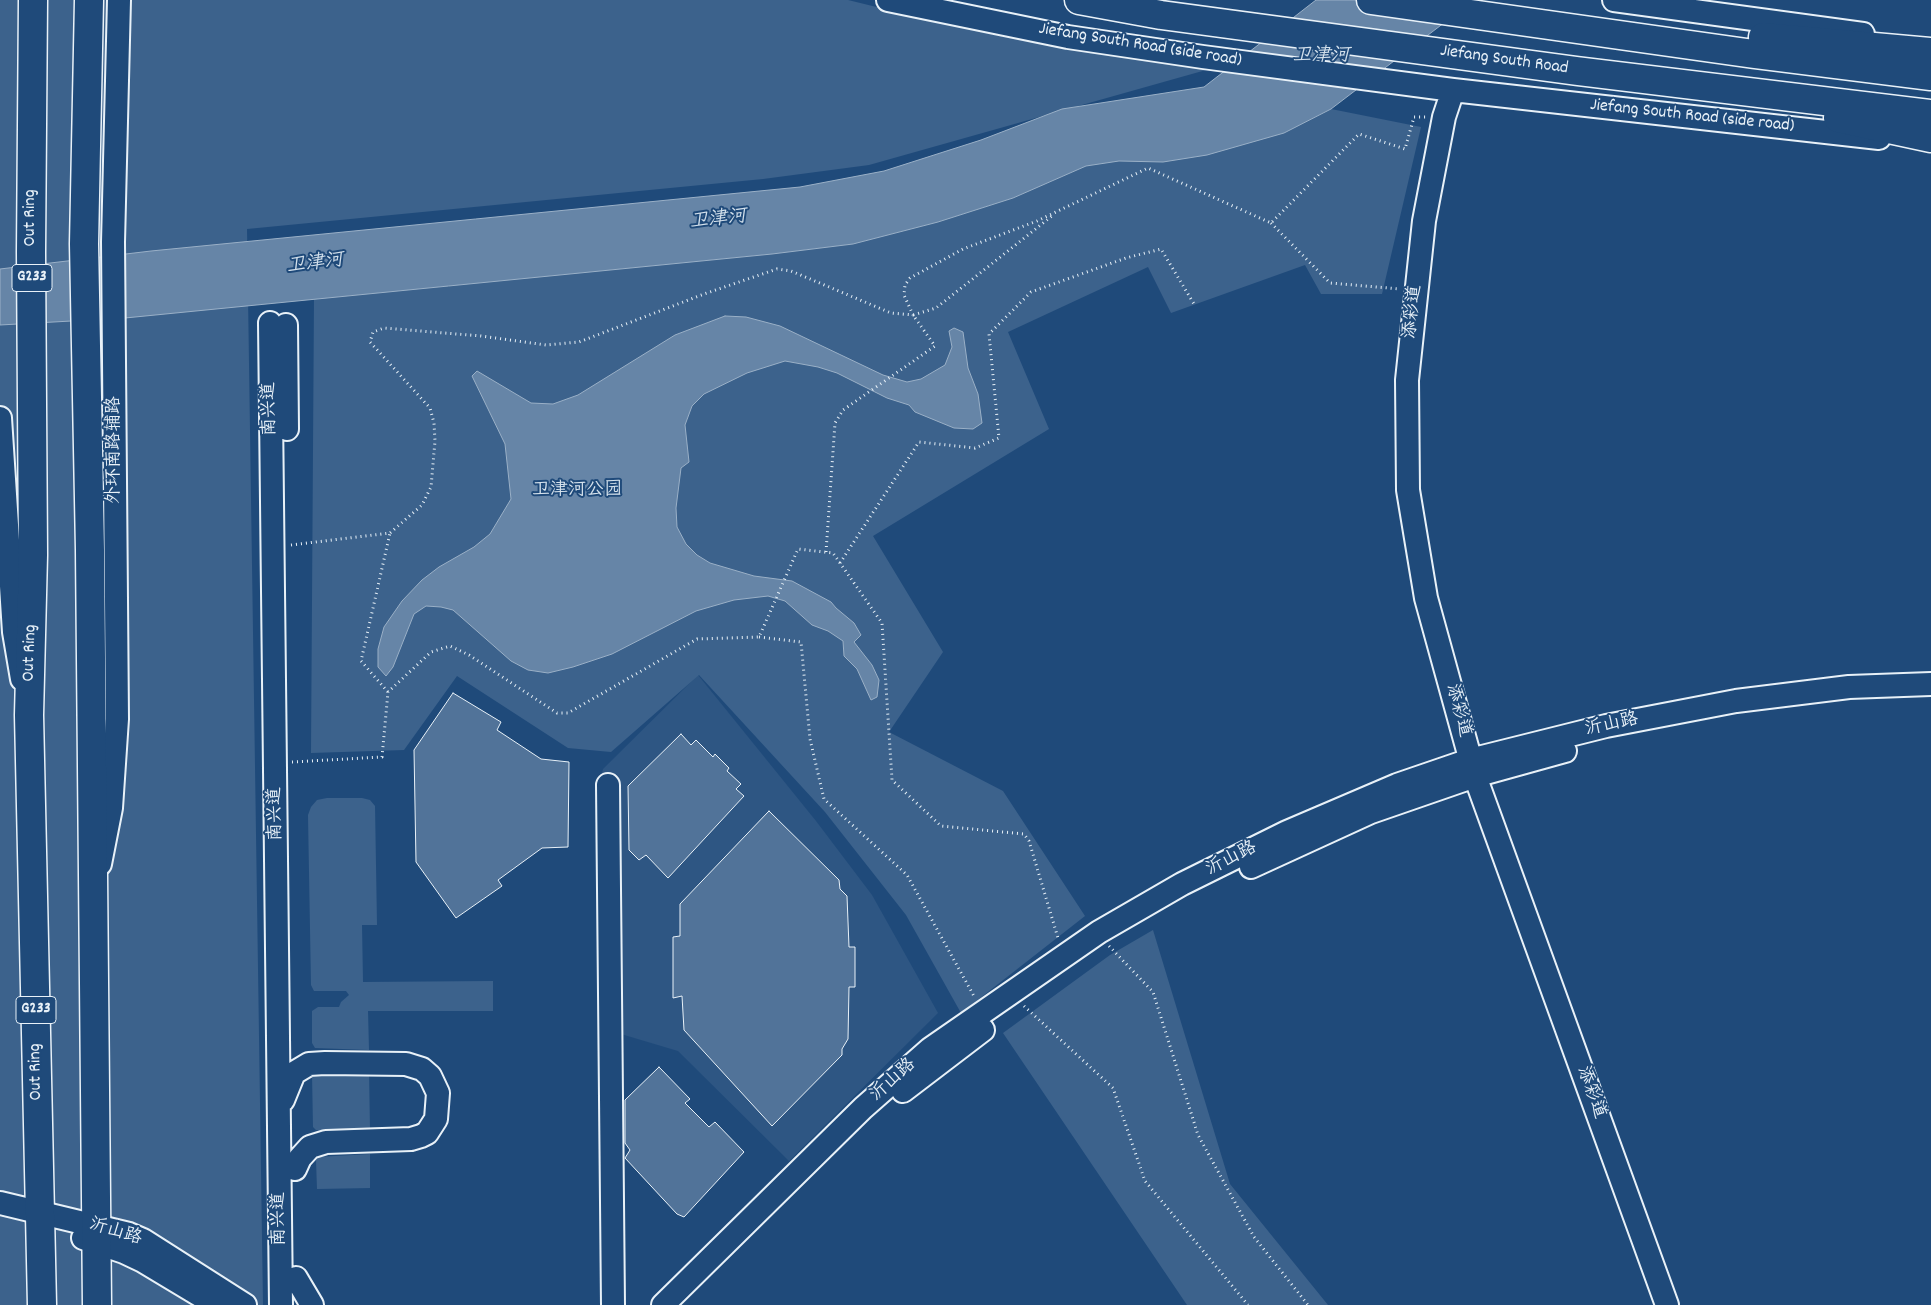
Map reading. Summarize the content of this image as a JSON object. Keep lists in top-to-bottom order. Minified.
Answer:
{"streets":{"highway":["Jiefang South Road","Out Ring","G233"],"street":["Jiefang South Road (side road)","添彩道","南兴道","外环南路辅路","沂山路"]},"crossings":[["Jiefang South Road (side road)","Jiefang South Road"],["Jiefang South Road (side road)","添彩道"],["Jiefang South Road","添彩道"],["Out Ring","沂山路"],["添彩道","沂山路"]],"water":["卫津河"],"parks":["卫津河公园"]}
